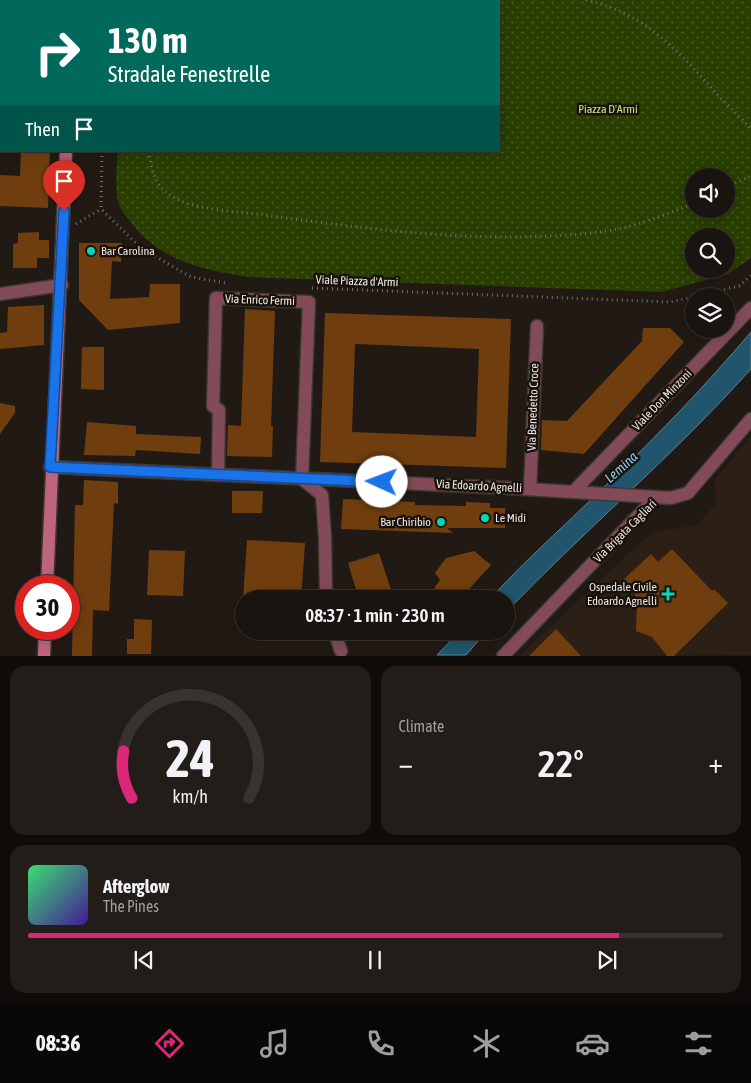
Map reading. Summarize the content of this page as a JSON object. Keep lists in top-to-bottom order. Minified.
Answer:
{"streets":{"street":["Via Enrico Fermi","Viale Don Minzoni","Via Benedetto Croce","Via Edoardo Agnelli","Via Brigata Cagliari"],"path":["Viale Piazza d'Armi"]},"crossings":[["Via Enrico Fermi","Via Edoardo Agnelli"],["Viale Don Minzoni","Via Edoardo Agnelli"],["Via Benedetto Croce","Via Edoardo Agnelli"],["Via Edoardo Agnelli","Via Brigata Cagliari"]],"water":["Lemina"],"parks":["Piazza D'Armi"],"places":{"other":["Bar Carolina","Le Midi","Bar Chiribio"],"health":["Ospedale Civile Edoardo Agnelli"]},"page":{"turn":["130 m","Stradale Fenestrelle"],"then":"Then","limit":"30","trip":"08:37 · 1 min · 230 m","tile":"Climate","heat":["−","22°","+"],"song":["Afterglow","The Pines"],"tabs":"08:36","gauge":["24","km/h"]}}
